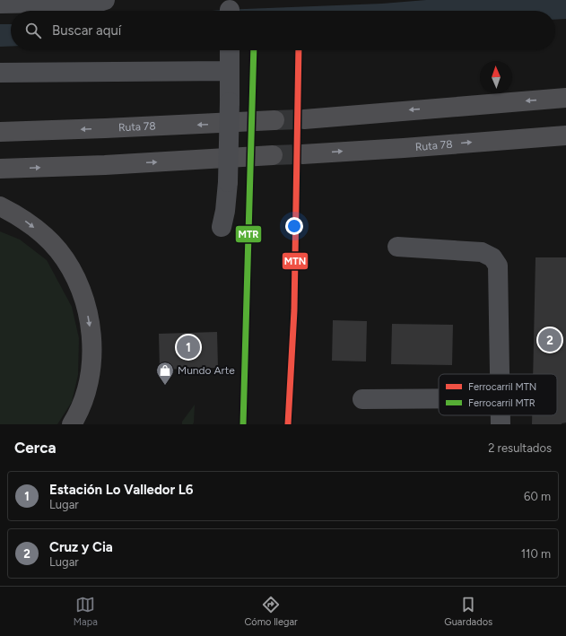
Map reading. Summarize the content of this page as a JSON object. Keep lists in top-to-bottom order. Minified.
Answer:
{"streets":{"highway":["Ruta 78"]},"places":{"shop":["Mundo Arte"]},"lines":["rail line MTN","rail line MTR"],"legend":["Ferrocarril MTN","Ferrocarril MTR"],"north":"top","page":{"search":"Buscar aquí","pins":["2","1"],"heading":["Cerca","2 resultados"],"list":[{"mark":"1","name":"Estación Lo Valledor L6","note":"Lugar","value":"60 m"},{"mark":"2","name":"Cruz y Cia","note":"Lugar","value":"110 m"}],"nav":["Mapa","Cómo llegar","Guardados"]}}
